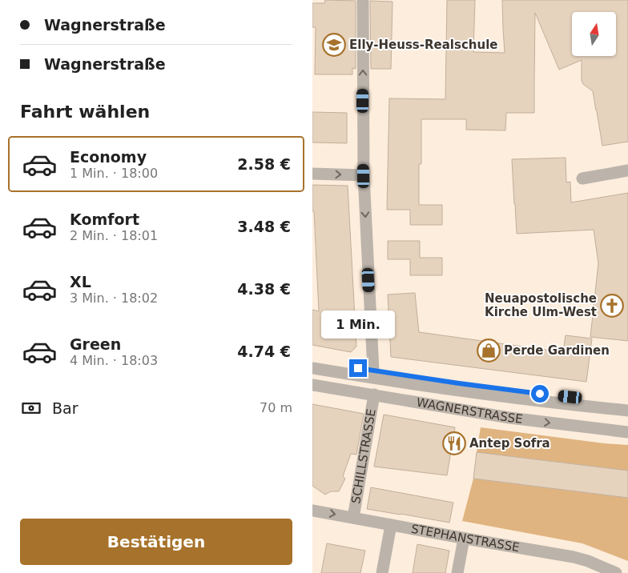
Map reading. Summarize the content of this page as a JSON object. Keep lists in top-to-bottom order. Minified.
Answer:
{"streets":{"street":["WAGNERSTRASSE","SCHILLSTRASSE","STEPHANSTRASSE"]},"crossings":[["WAGNERSTRASSE","SCHILLSTRASSE"],["SCHILLSTRASSE","STEPHANSTRASSE"]],"places":{"school or university":["Elly-Heuss-Realschule"],"church":["Neuapostolische Kirche Ulm-West"],"shop":["Perde Gardinen"],"restaurant":["Antep Sofra"]},"north":"top","page":{"banner":["Wagnerstraße","Wagnerstraße"],"heading":"Fahrt wählen","list":[{"name":"Economy","note":"1 Min. · 18:00","value":"2.58 €"},{"name":"Komfort","note":"2 Min. · 18:01","value":"3.48 €"},{"name":"XL","note":"3 Min. · 18:02","value":"4.38 €"},{"name":"Green","note":"4 Min. · 18:03","value":"4.74 €"}],"bubble":"1 Min.","pay":["Bar","70 m"],"buttons":"Bestätigen"}}
